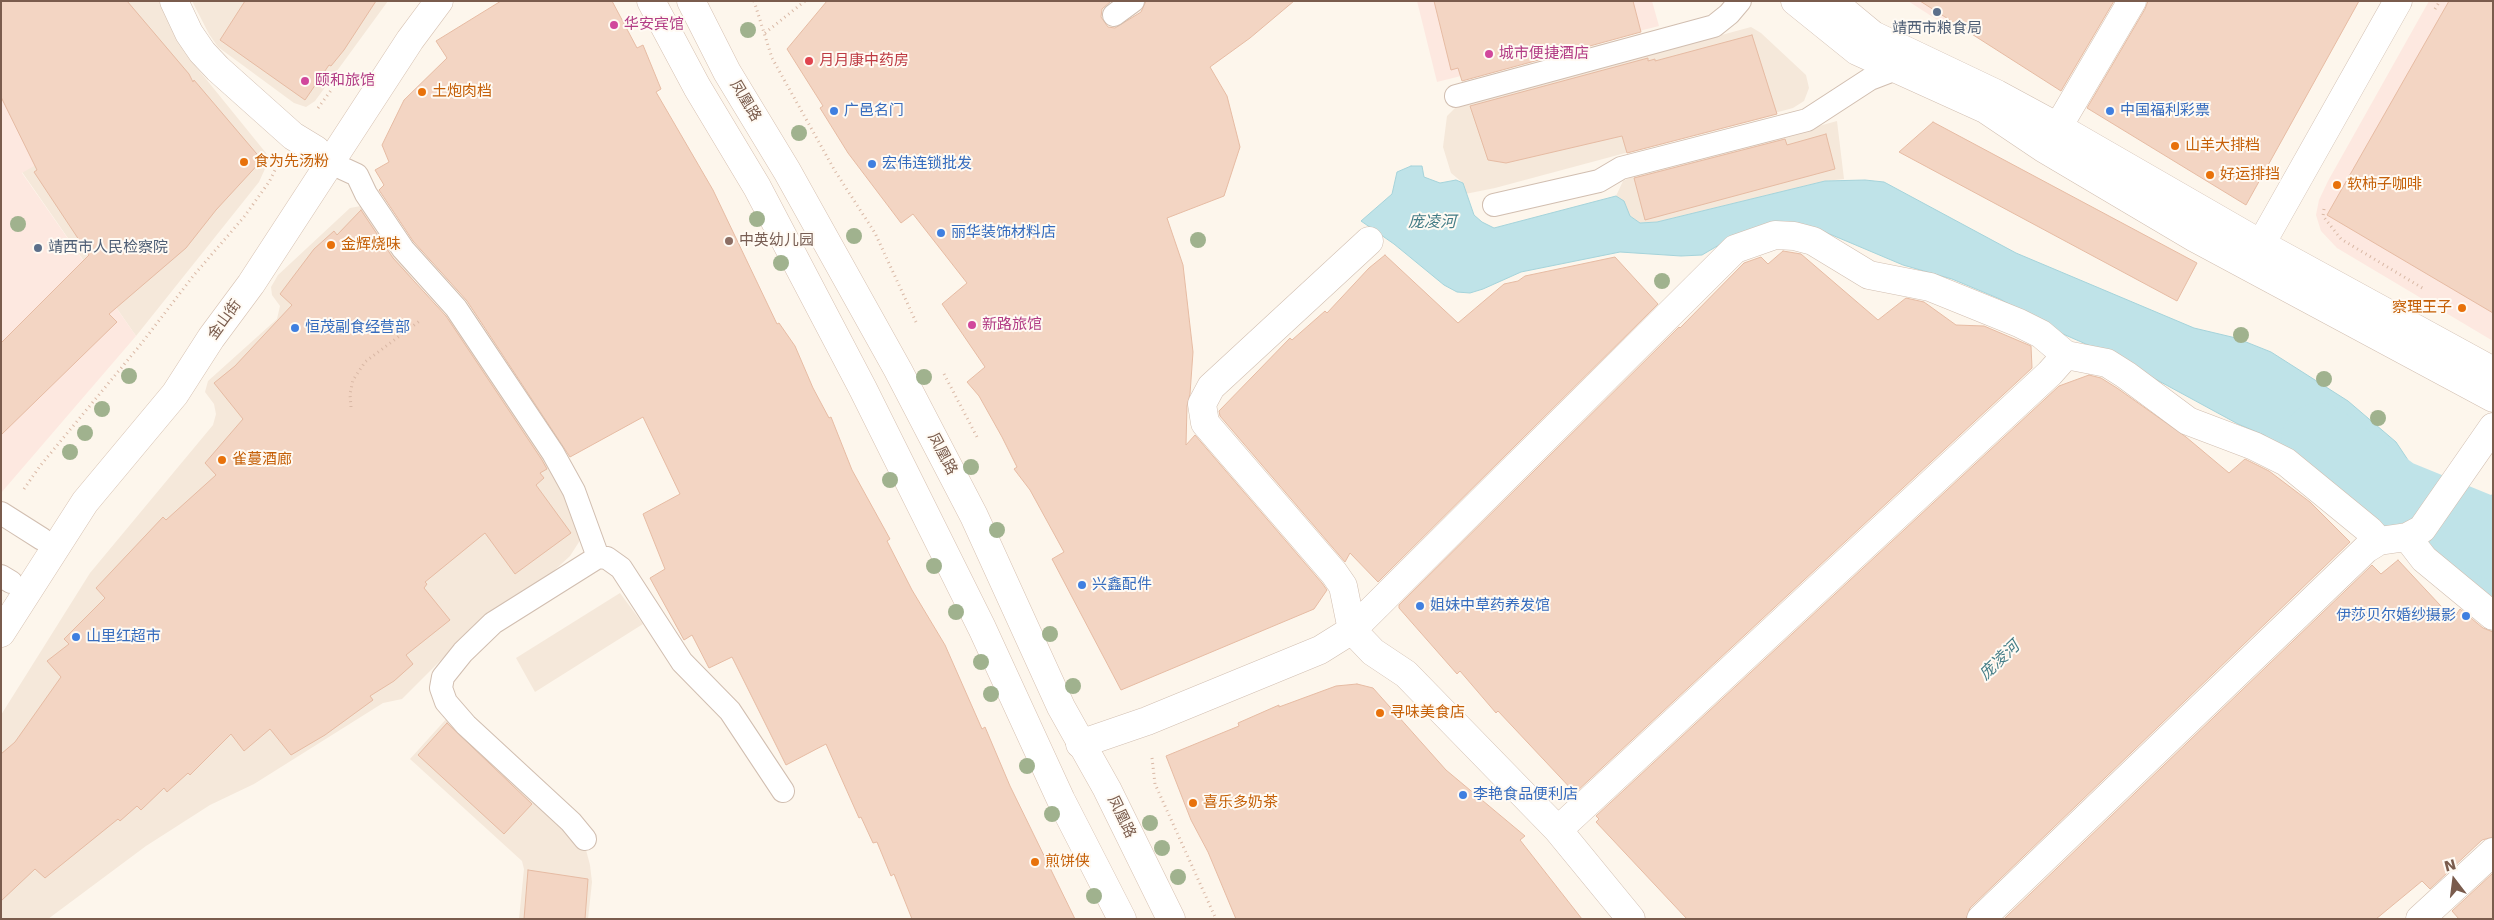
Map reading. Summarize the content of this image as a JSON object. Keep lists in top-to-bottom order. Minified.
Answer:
{"streets":{"street":["凤凰路","金山街"]},"water":["庞凌河"],"places":["靖西市粮食局","华安宾馆","城市便捷酒店","月月康中药房","颐和旅馆","土炮肉档","广邑名门","中国福利彩票","山羊大排档","食为先汤粉","宏伟连锁批发","好运排挡","软柿子咖啡","丽华装饰材料店","中英幼儿园","金辉烧味","靖西市人民检察院","察理王子","新路旅馆","恒茂副食经营部","雀蔓酒廊","兴鑫配件","姐妹中草药养发馆","伊莎贝尔婚纱摄影","山里红超市","寻味美食店","李艳食品便利店","喜乐多奶茶","煎饼侠"],"north":"top"}
